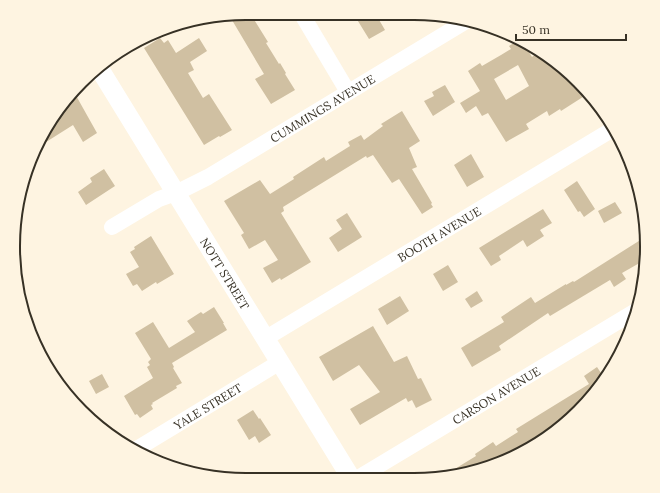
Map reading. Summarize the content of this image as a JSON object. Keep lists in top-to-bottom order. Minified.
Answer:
{"streets":{"street":["CUMMINGS AVENUE","BOOTH AVENUE","NOTT STREET","CARSON AVENUE","YALE STREET"]},"crossings":[["CUMMINGS AVENUE","NOTT STREET"],["BOOTH AVENUE","NOTT STREET"],["NOTT STREET","YALE STREET"]],"scale_bar":"50 m"}
